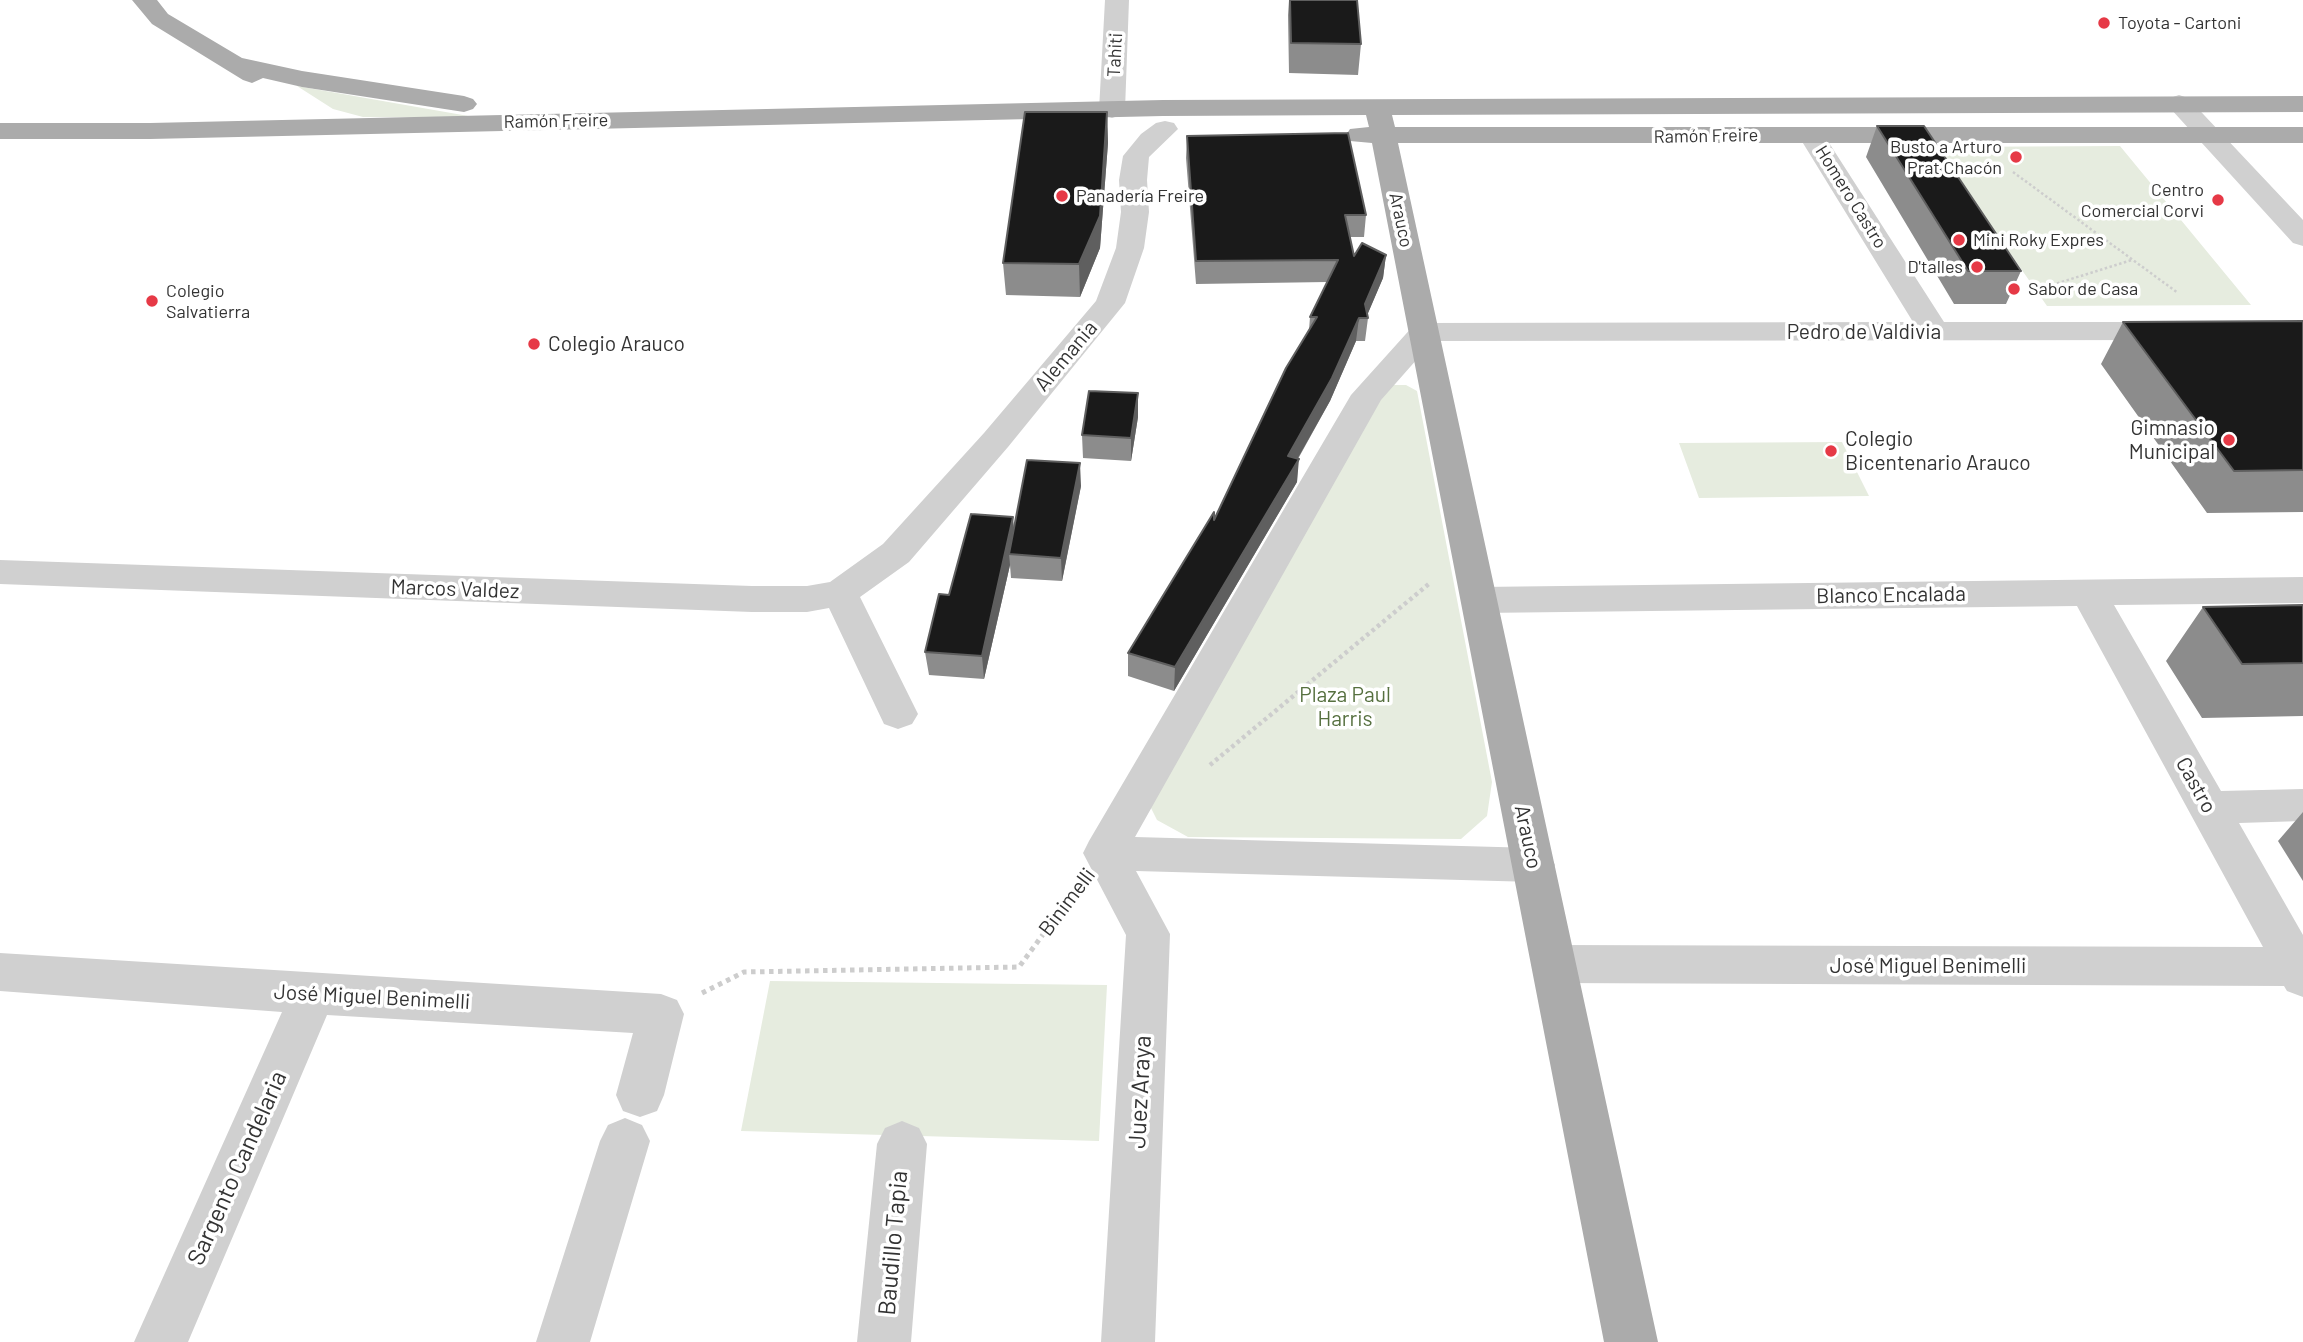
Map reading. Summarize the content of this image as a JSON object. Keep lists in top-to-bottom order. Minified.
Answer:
{"streets":{"main road":["Ramón Freire","Arauco"],"street":["Tahiti","Homero Castro","Pedro de Valdivia","Alemania","Marcos Valdez","Blanco Encalada","Castro","Binimelli","José Miguel Benimelli","Juez Araya","Sargento Candelaria","Baudillo Tapia"]},"crossings":[["Tahiti","Ramón Freire"],["Ramón Freire","Homero Castro"],["Ramón Freire","Arauco"],["Ramón Freire","Alemania"],["Homero Castro","Pedro de Valdivia"],["Arauco","Pedro de Valdivia"],["Arauco","Blanco Encalada"],["Arauco","Binimelli"],["Arauco","José Miguel Benimelli"],["Alemania","Marcos Valdez"],["Blanco Encalada","Castro"],["Castro","José Miguel Benimelli"],["Binimelli","José Miguel Benimelli"],["Binimelli","Juez Araya"],["José Miguel Benimelli","Sargento Candelaria"]],"parks":["Plaza Paul Harris"],"places":["Toyota - Cartoni","Busto a Arturo Prat Chacón","Panadería Freire","Centro Comercial Corvi","Mini Roky Expres","D'talles","Sabor de Casa","Colegio Salvatierra","Colegio Arauco","Gimnasio Municipal","Colegio Bicentenario Arauco"]}
